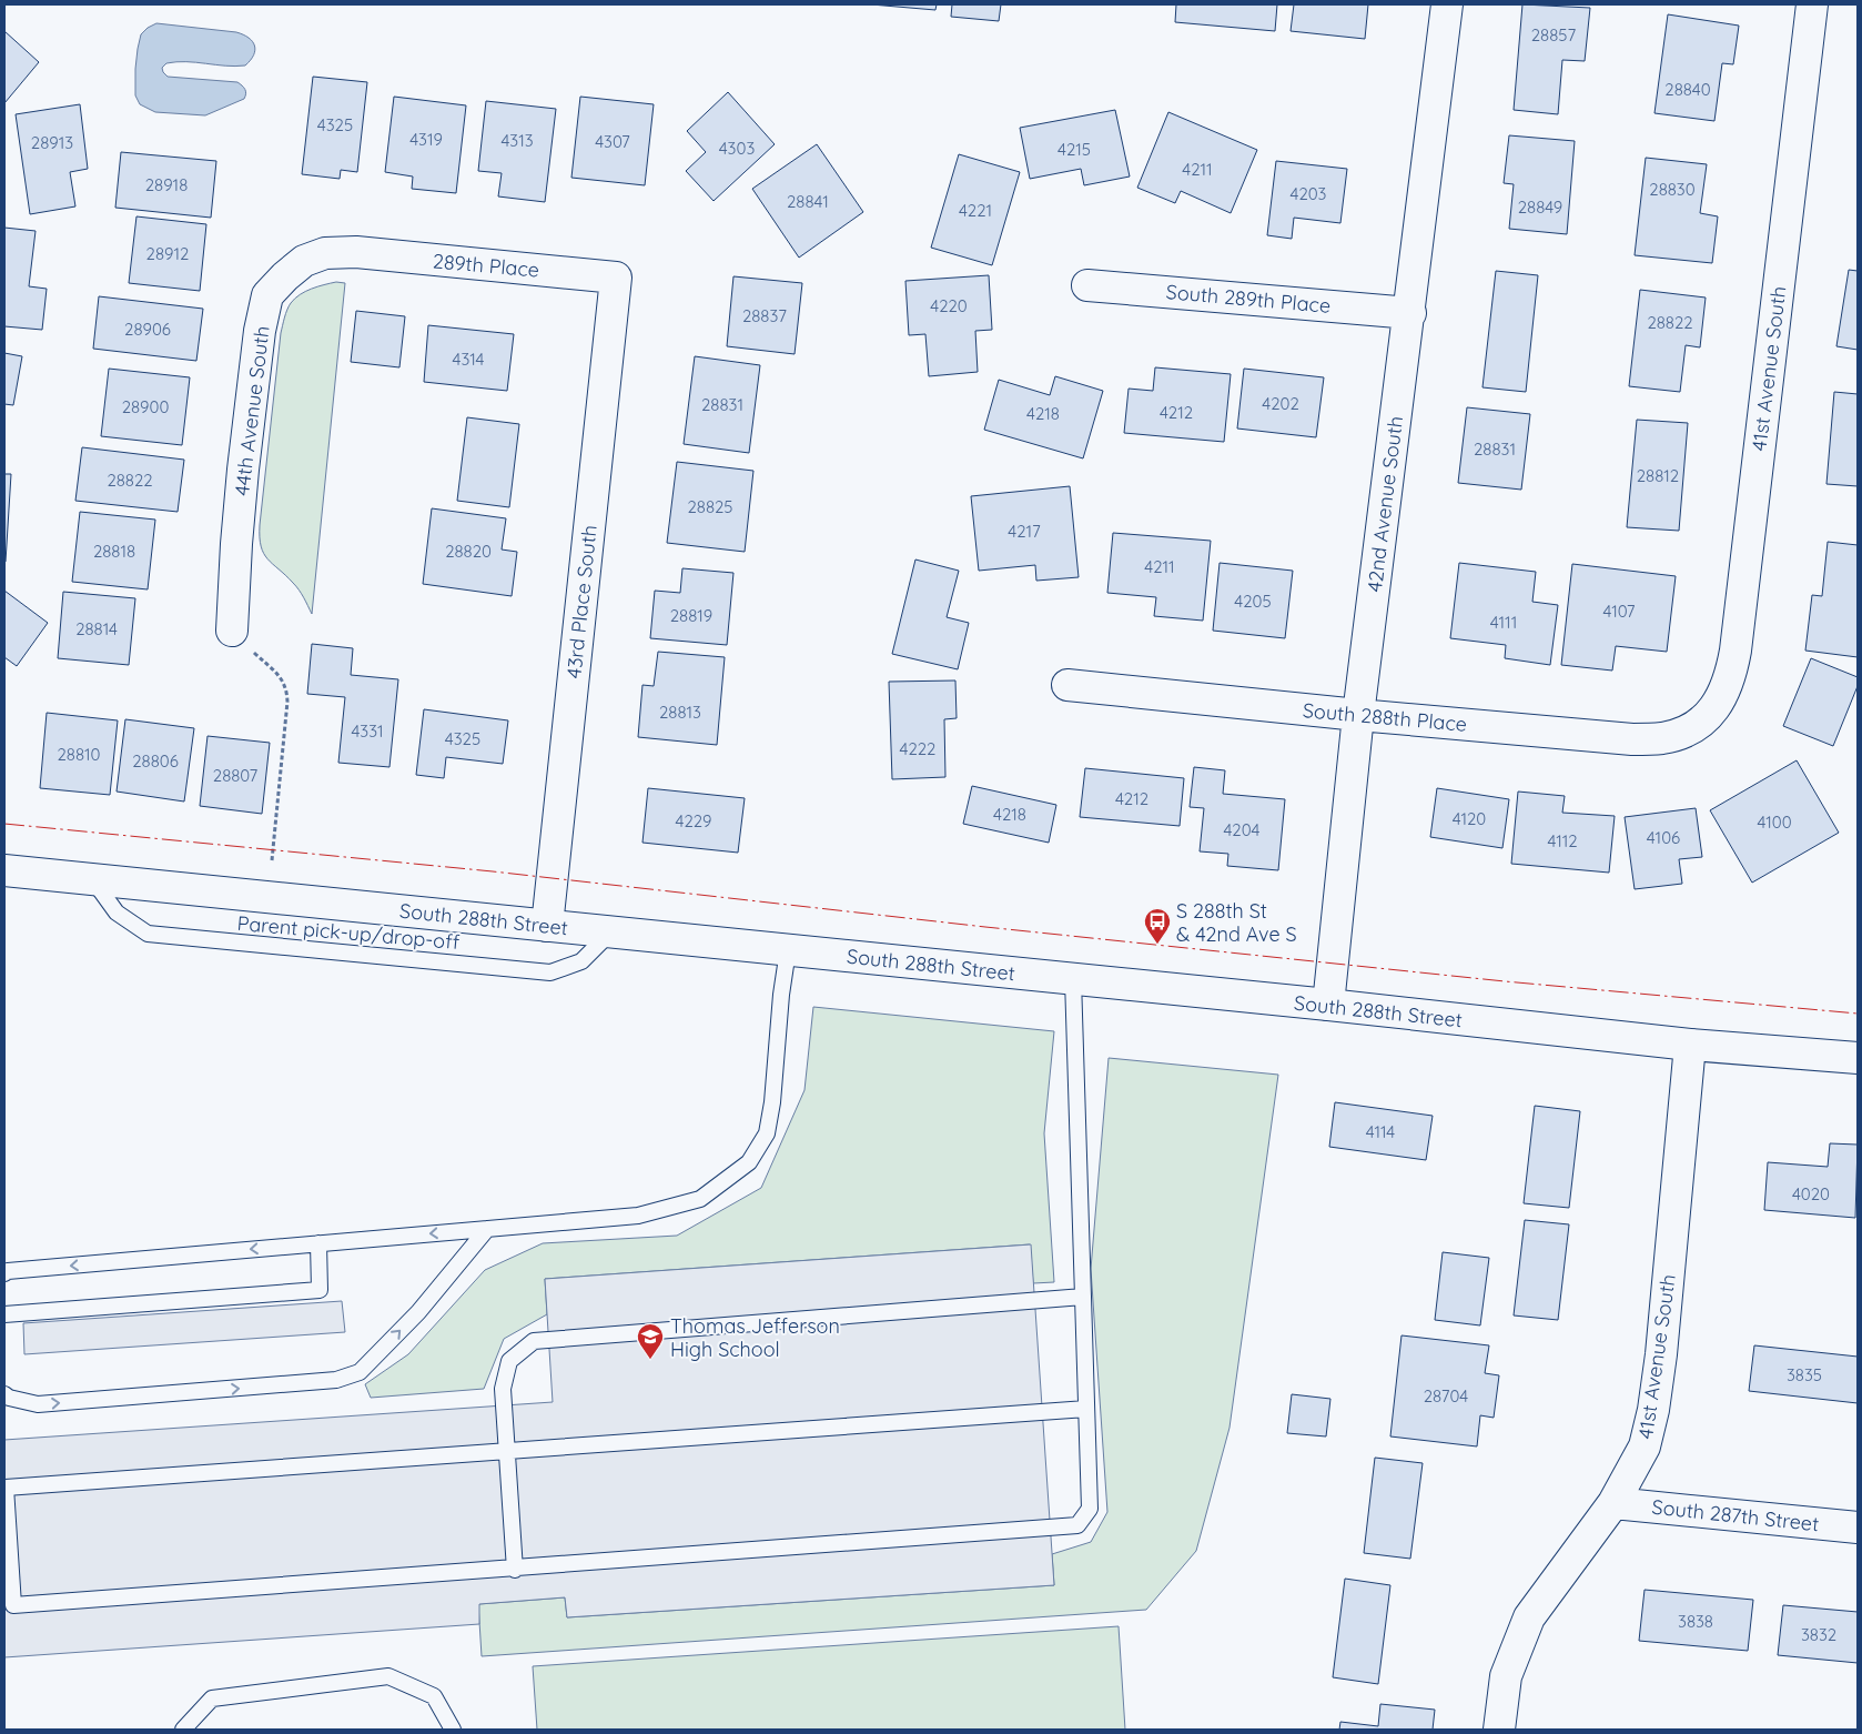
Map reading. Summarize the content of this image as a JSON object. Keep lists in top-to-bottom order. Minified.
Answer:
{"streets":{"street":["289th Place","South 289th Place","41st Avenue South","44th Avenue South","42nd Avenue South","43rd Place South","South 288th Place","South 288th Street","South 287th Street"],"lane":["Parent pick-up/drop-off"]},"crossings":[["289th Place","44th Avenue South"],["289th Place","43rd Place South"],["South 289th Place","42nd Avenue South"],["41st Avenue South","South 288th Place"],["41st Avenue South","South 288th Street"],["41st Avenue South","South 287th Street"],["42nd Avenue South","South 288th Place"],["42nd Avenue South","South 288th Street"],["43rd Place South","South 288th Street"],["South 288th Street","Parent pick-up/drop-off"]],"places":{"bus stop":["S 288th St & 42nd Ave S"],"school or university":["Thomas Jefferson High School"]},"house_numbers":["28857","28840","4325","4319","4313","4307","28913","4303","4215","4211","28918","28830","4203","28841","28849","4221","28912","4220","28837","28822","28906","4314","4202","28831","28900","4212","4218","28831","28812","28822","28825","4217","28818","28820","4211","4205","4107","28819","4111","28814","28813","4331","4325","4222","28810","28806","28807","4212","4218","4120","4229","4100","4204","4106","4112","4114","4020","3835","28704","3838","3832"]}
